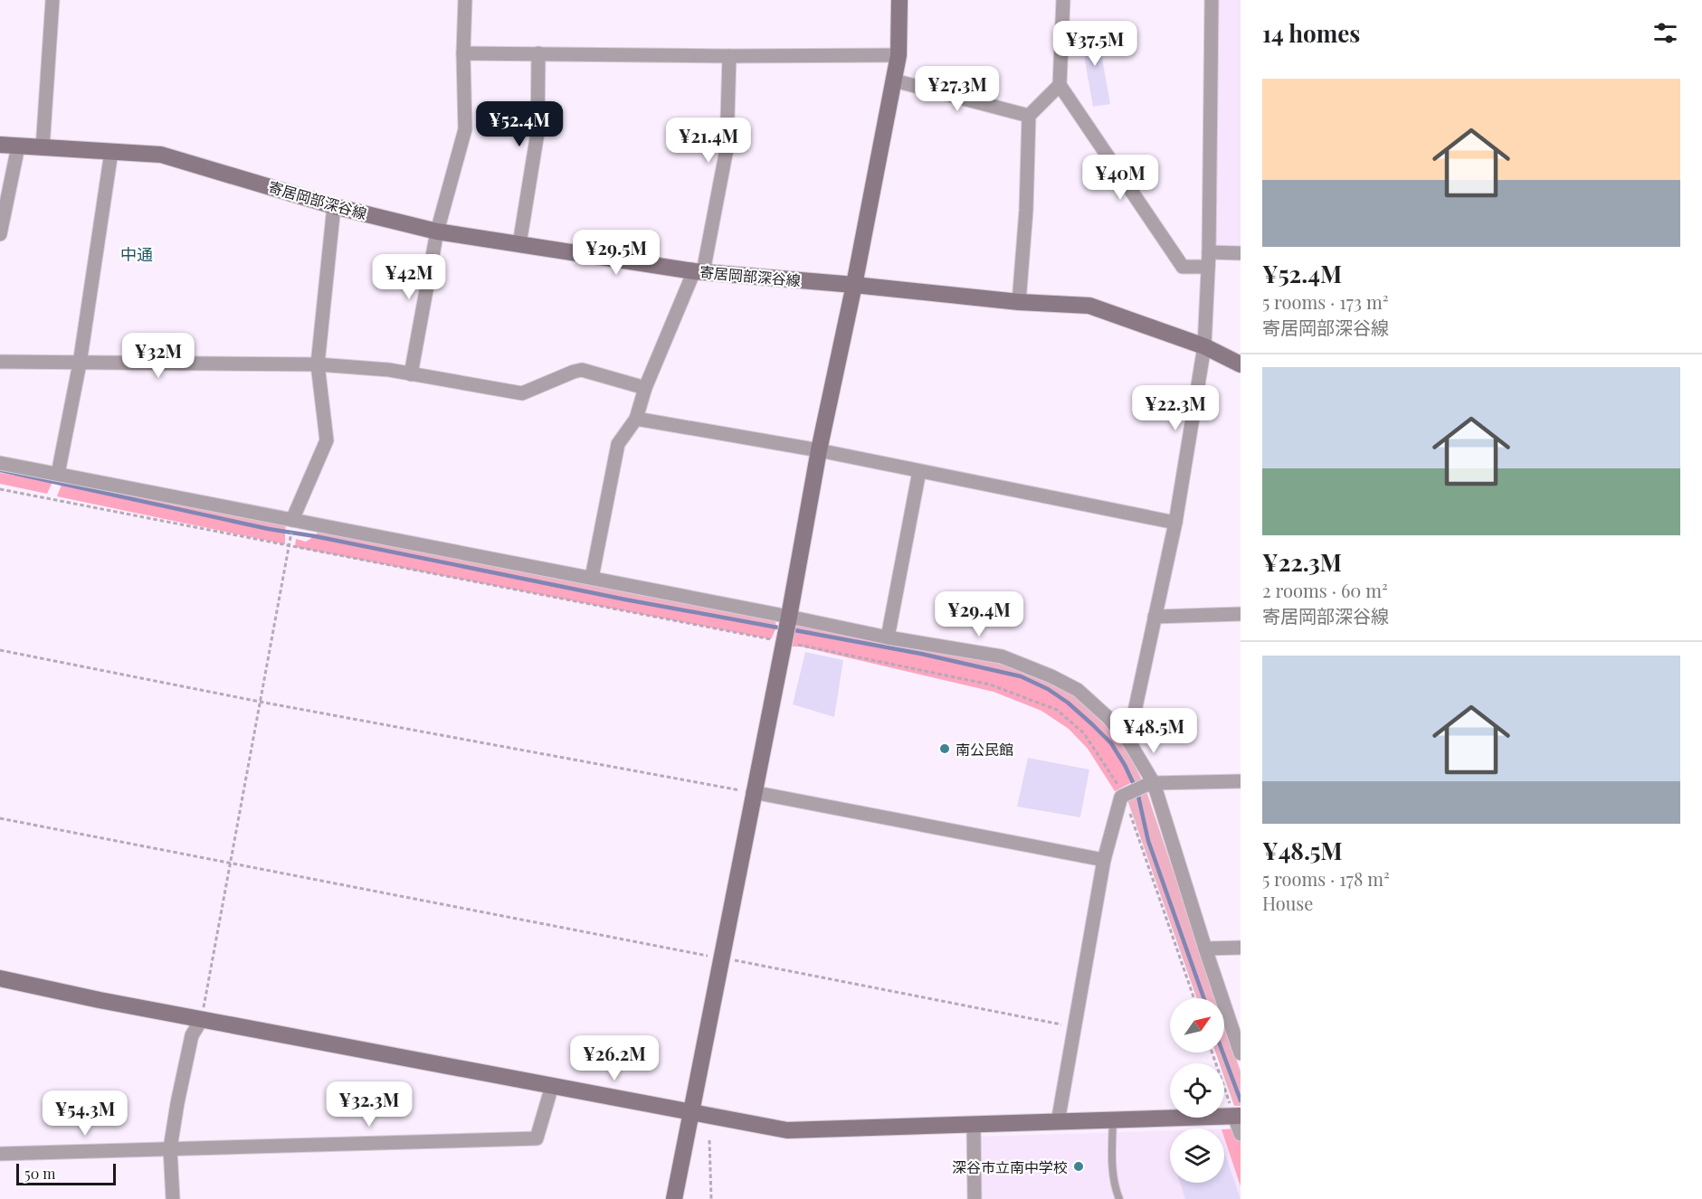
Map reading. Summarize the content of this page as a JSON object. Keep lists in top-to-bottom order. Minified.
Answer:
{"streets":{"street":["寄居岡部深谷線"]},"districts":["中通"],"places":["南公民館","深谷市立南中学校"],"scale_bar":"50 m","north":"top right","page":{"heading":"14 homes","price":["¥37.5M","¥27.3M","¥52.4M","¥21.4M","¥40M","¥29.5M","¥42M","¥32M","¥22.3M","¥29.4M","¥48.5M","¥26.2M","¥32.3M","¥54.3M"],"list":[{"name":"¥52.4M","note":"5 rooms · 173 m² · 寄居岡部深谷線"},{"name":"¥22.3M","note":"2 rooms · 60 m² · 寄居岡部深谷線"},{"name":"¥48.5M","note":"5 rooms · 178 m² · House"}],"scale":"50 m"}}
